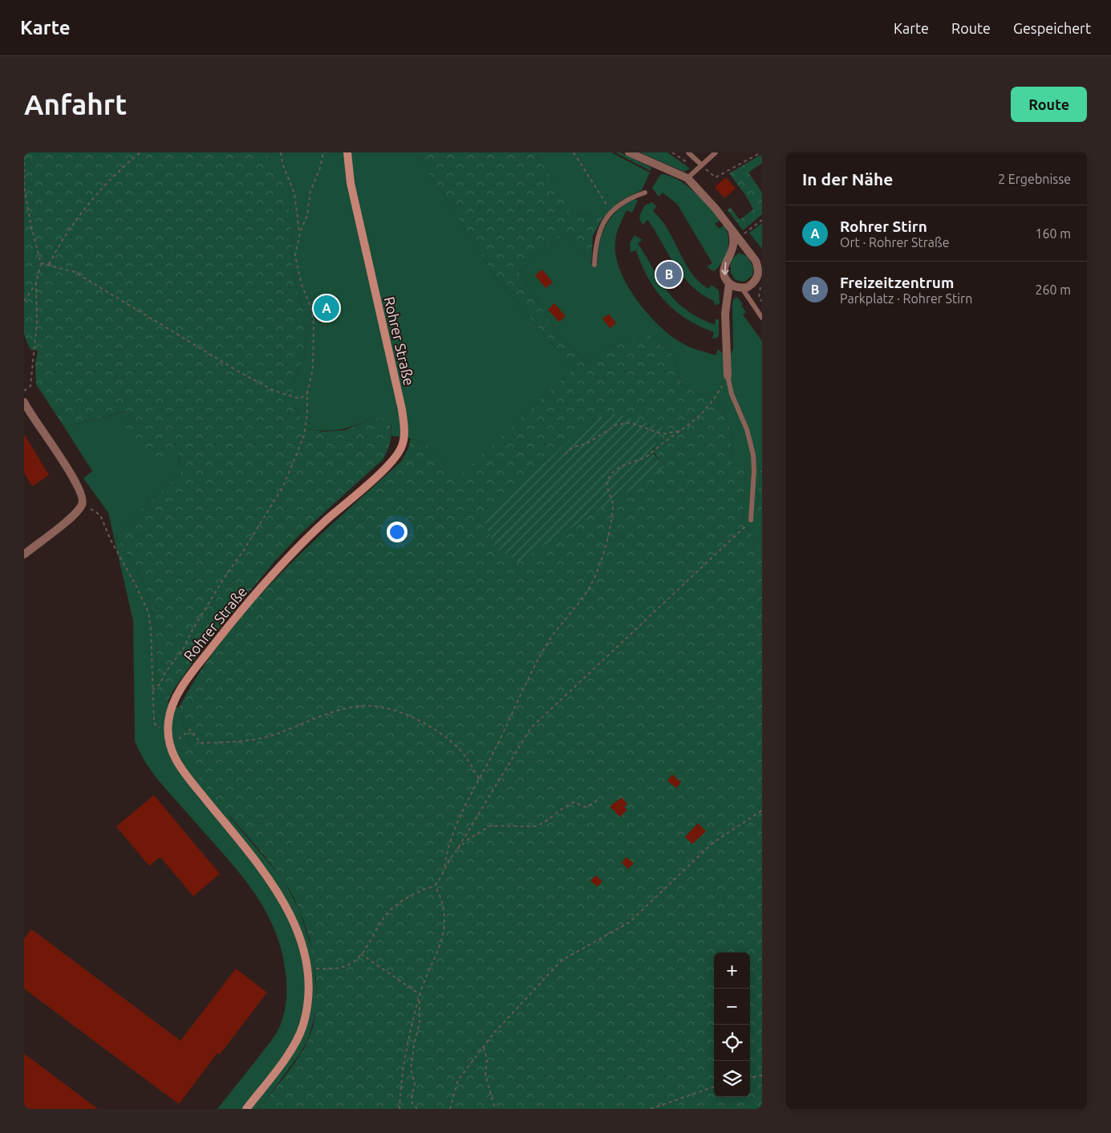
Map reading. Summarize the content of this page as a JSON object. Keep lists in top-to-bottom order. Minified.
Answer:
{"streets":{"main road":["Rohrer Straße"]},"page":{"header":"Karte","nav":["Karte","Route","Gespeichert"],"buttons":"Route","title":"Anfahrt","heading":["In der Nähe","2 Ergebnisse"],"list":[{"mark":"A","name":"Rohrer Stirn","note":"Ort · Rohrer Straße","value":"160 m"},{"mark":"B","name":"Freizeitzentrum","note":"Parkplatz · Rohrer Stirn","value":"260 m"}],"pins":["B","A"],"map_buttons":["+","−"]}}
